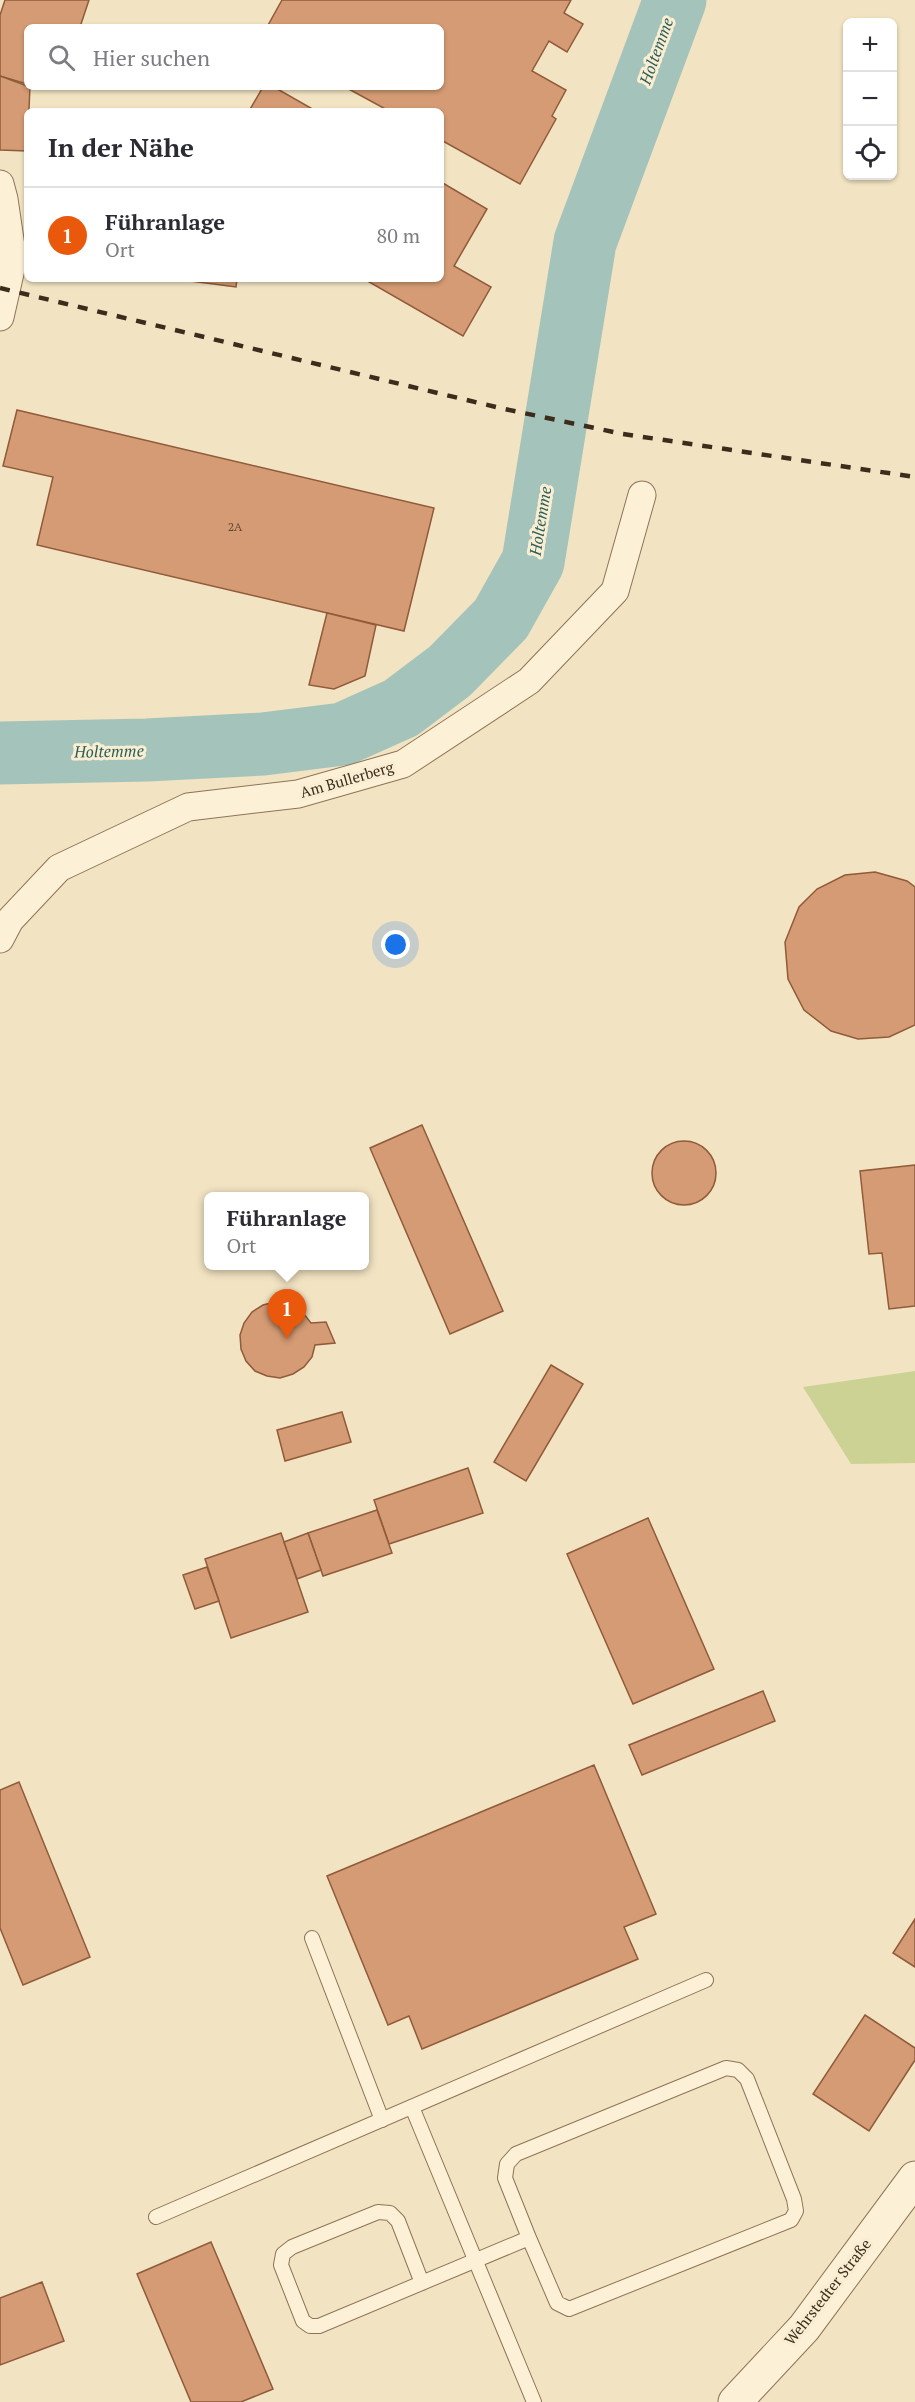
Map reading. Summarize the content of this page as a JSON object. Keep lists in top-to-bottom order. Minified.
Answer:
{"streets":{"street":["Am Bullerberg","Wehrstedter Straße"]},"water":["Holtemme"],"house_numbers":["2A"],"page":{"map_buttons":["+","−"],"search":"Hier suchen","heading":"In der Nähe","list":[{"mark":"1","name":"Führanlage","note":"Ort","value":"80 m"}],"popup":["Führanlage","Ort"],"pins":"1"}}
